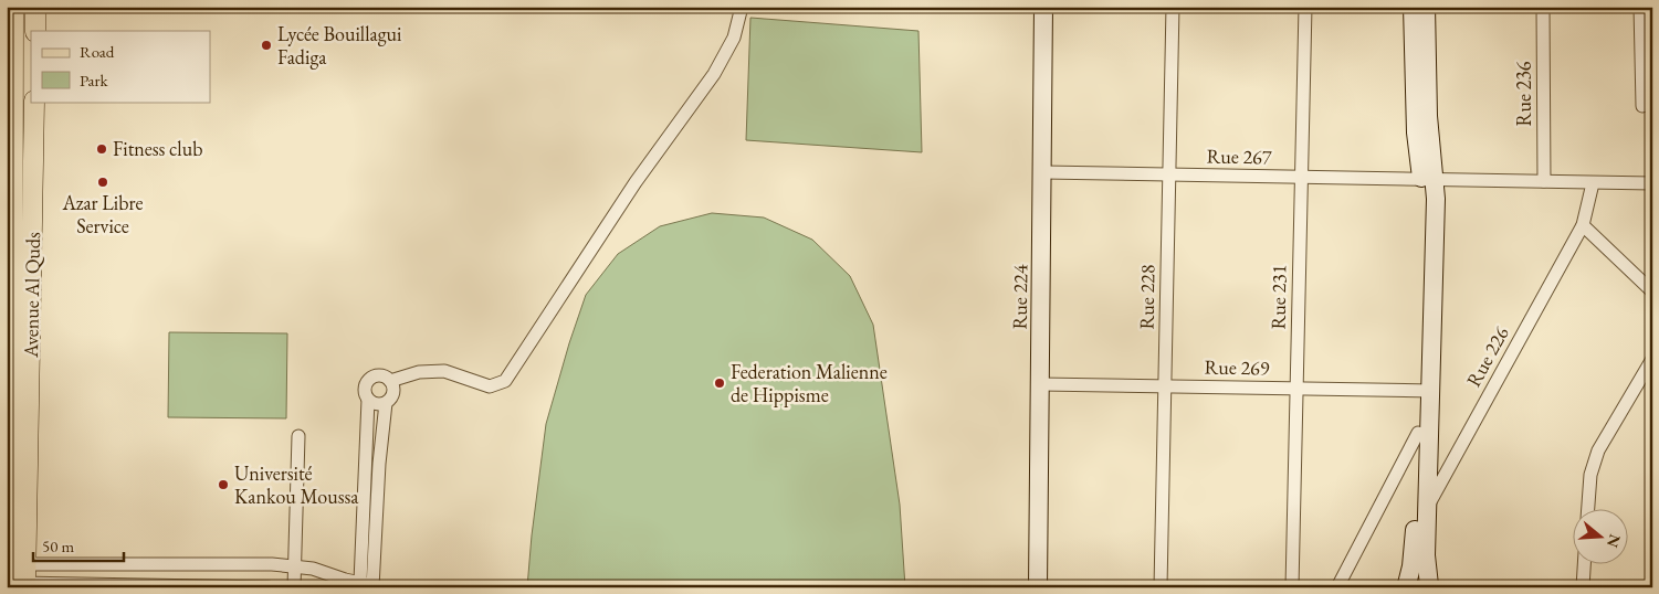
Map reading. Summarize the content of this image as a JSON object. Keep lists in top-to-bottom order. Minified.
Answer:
{"streets":{"main road":["Avenue Al Quds","Rue 224"],"street":["Rue 236","Rue 267","Rue 228","Rue 231","Rue 226","Rue 269"]},"crossings":[["Rue 236","Rue 267"],["Rue 267","Rue 224"],["Rue 267","Rue 228"],["Rue 267","Rue 231"],["Rue 267","Rue 226"],["Rue 224","Rue 269"],["Rue 228","Rue 269"],["Rue 231","Rue 269"]],"places":["Lycée Bouillagui Fadiga","Fitness club","Azar Libre Service","Federation Malienne de Hippisme","Université Kankou Moussa"],"legend":["Road","Park"],"scale_bar":"50 m","north":"right"}
